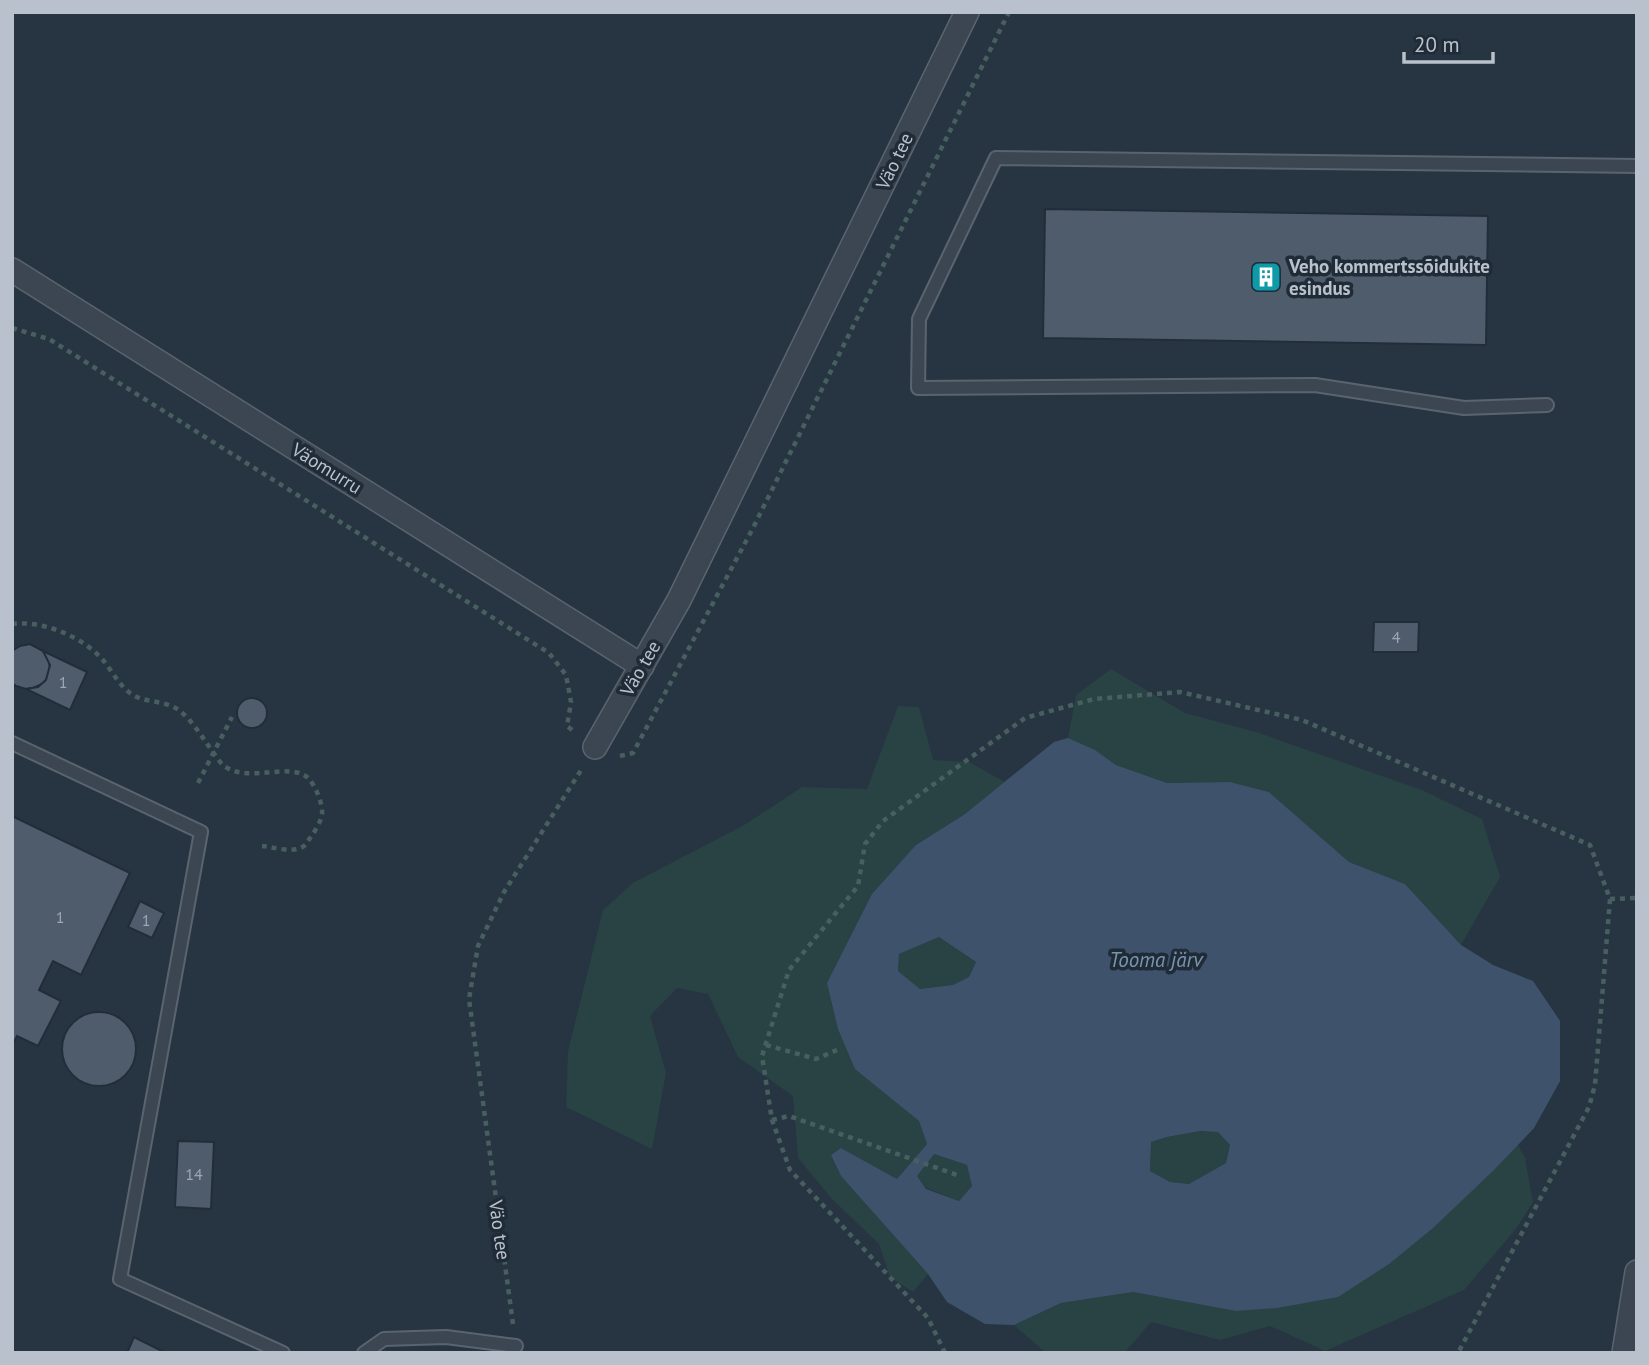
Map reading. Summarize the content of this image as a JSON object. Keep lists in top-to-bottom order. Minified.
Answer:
{"streets":{"street":["Väo tee","Väomurru"]},"crossings":[["Väo tee","Väomurru"]],"water":["Tooma järv"],"places":{"building":["Veho kommertssõidukite esindus"]},"house_numbers":["4","1","1","1","14"],"scale_bar":"20 m"}
